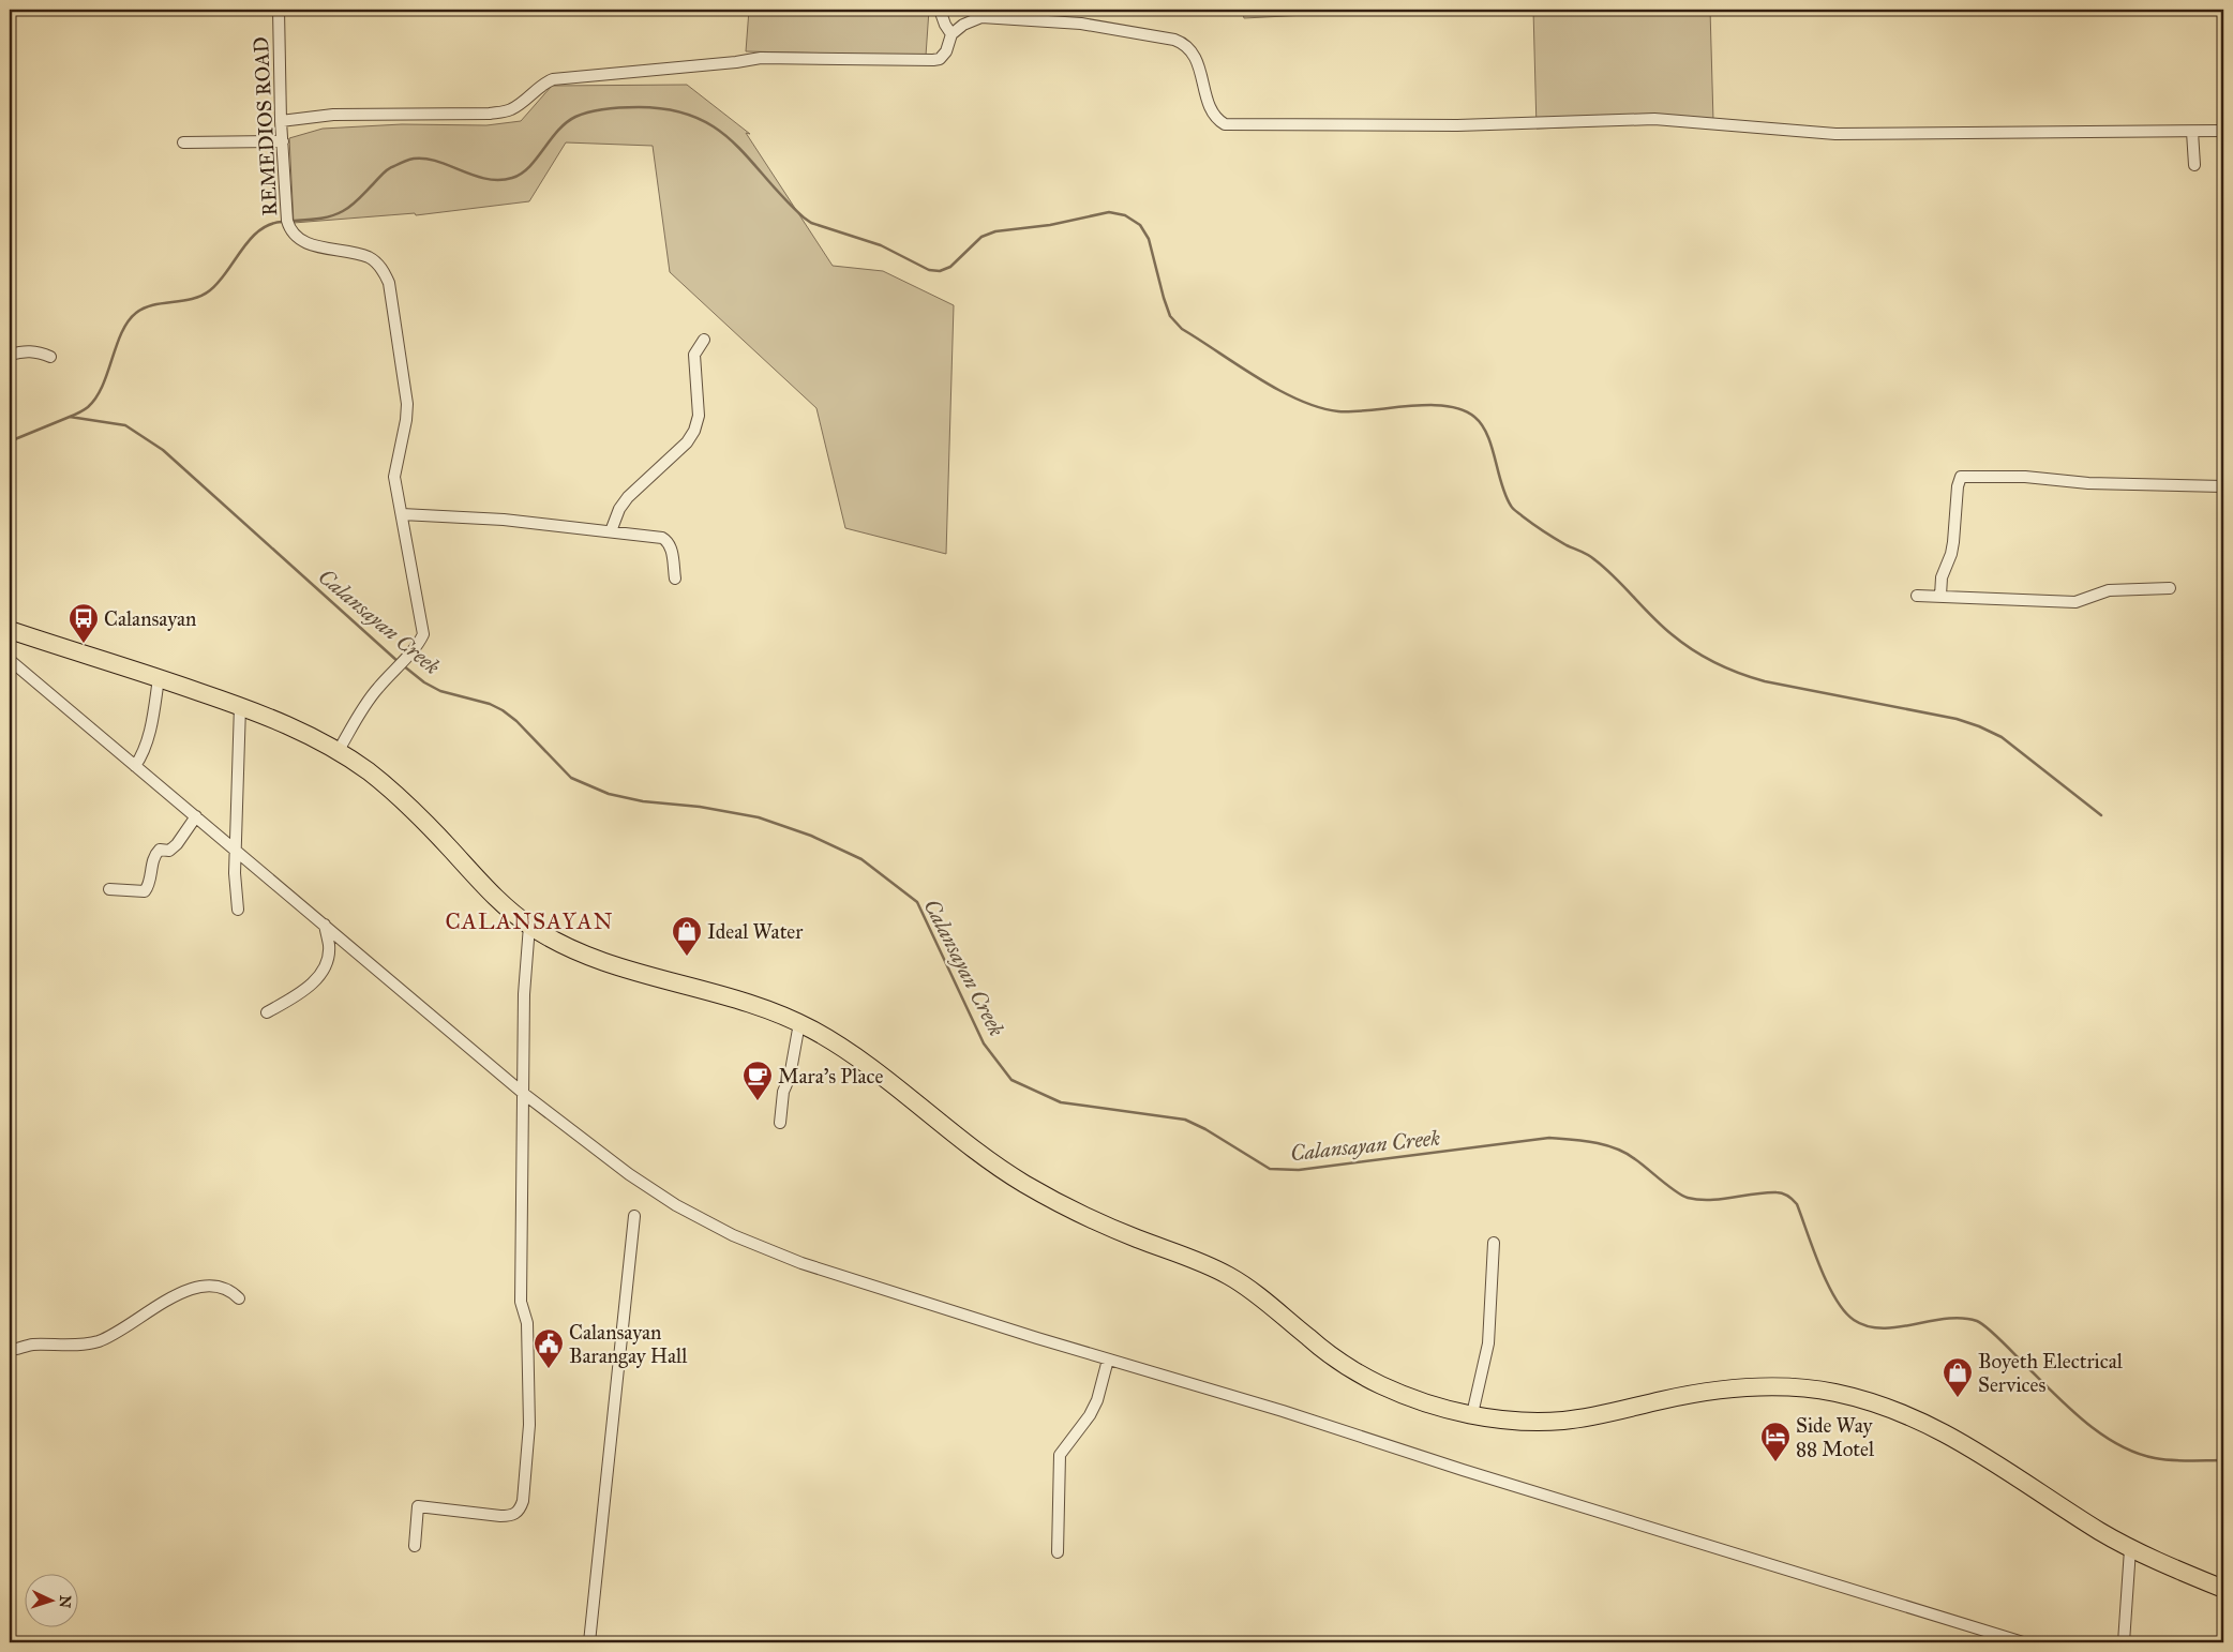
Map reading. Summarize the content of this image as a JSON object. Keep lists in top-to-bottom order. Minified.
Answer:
{"streets":{"street":["REMEDIOS ROAD"]},"districts":["CALANSAYAN"],"water":["Calansayan Creek"],"places":{"bus stop":["Calansayan"],"shop":["Ideal Water","Boyeth Electrical Services"],"cafe":["Mara's Place"],"public building":["Calansayan Barangay Hall"],"hotel":["Side Way 88 Motel"]},"north":"right"}
